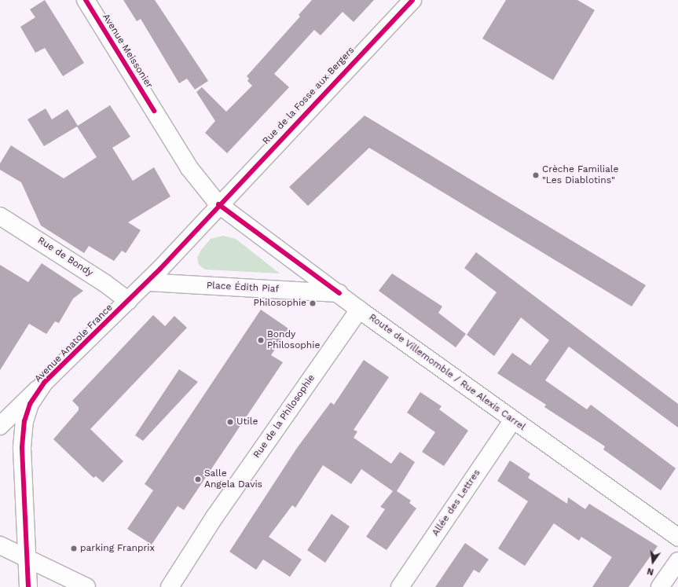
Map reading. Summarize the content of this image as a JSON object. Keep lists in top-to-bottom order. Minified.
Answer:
{"streets":{"street":["Avenue Meissonier","Rue de la Fosse aux Bergers","Rue de Bondy","Place Édith Piaf","Avenue Anatole France","Route de Villemomble / Rue Alexis Carrel","Rue de la Philosophie","Allée des Lettres"]},"crossings":[["Avenue Meissonier","Rue de la Fosse aux Bergers"],["Avenue Meissonier","Avenue Anatole France"],["Avenue Meissonier","Route de Villemomble / Rue Alexis Carrel"],["Rue de la Fosse aux Bergers","Avenue Anatole France"],["Rue de la Fosse aux Bergers","Route de Villemomble / Rue Alexis Carrel"],["Rue de Bondy","Avenue Anatole France"],["Place Édith Piaf","Avenue Anatole France"],["Place Édith Piaf","Route de Villemomble / Rue Alexis Carrel"],["Avenue Anatole France","Route de Villemomble / Rue Alexis Carrel"],["Route de Villemomble / Rue Alexis Carrel","Rue de la Philosophie"],["Route de Villemomble / Rue Alexis Carrel","Allée des Lettres"]],"places":["Crèche Familiale \"Les Diablotins\"","Philosophie","Bondy Philosophie","Utile","Salle Angela Davis","parking Franprix"],"north":"bottom"}
